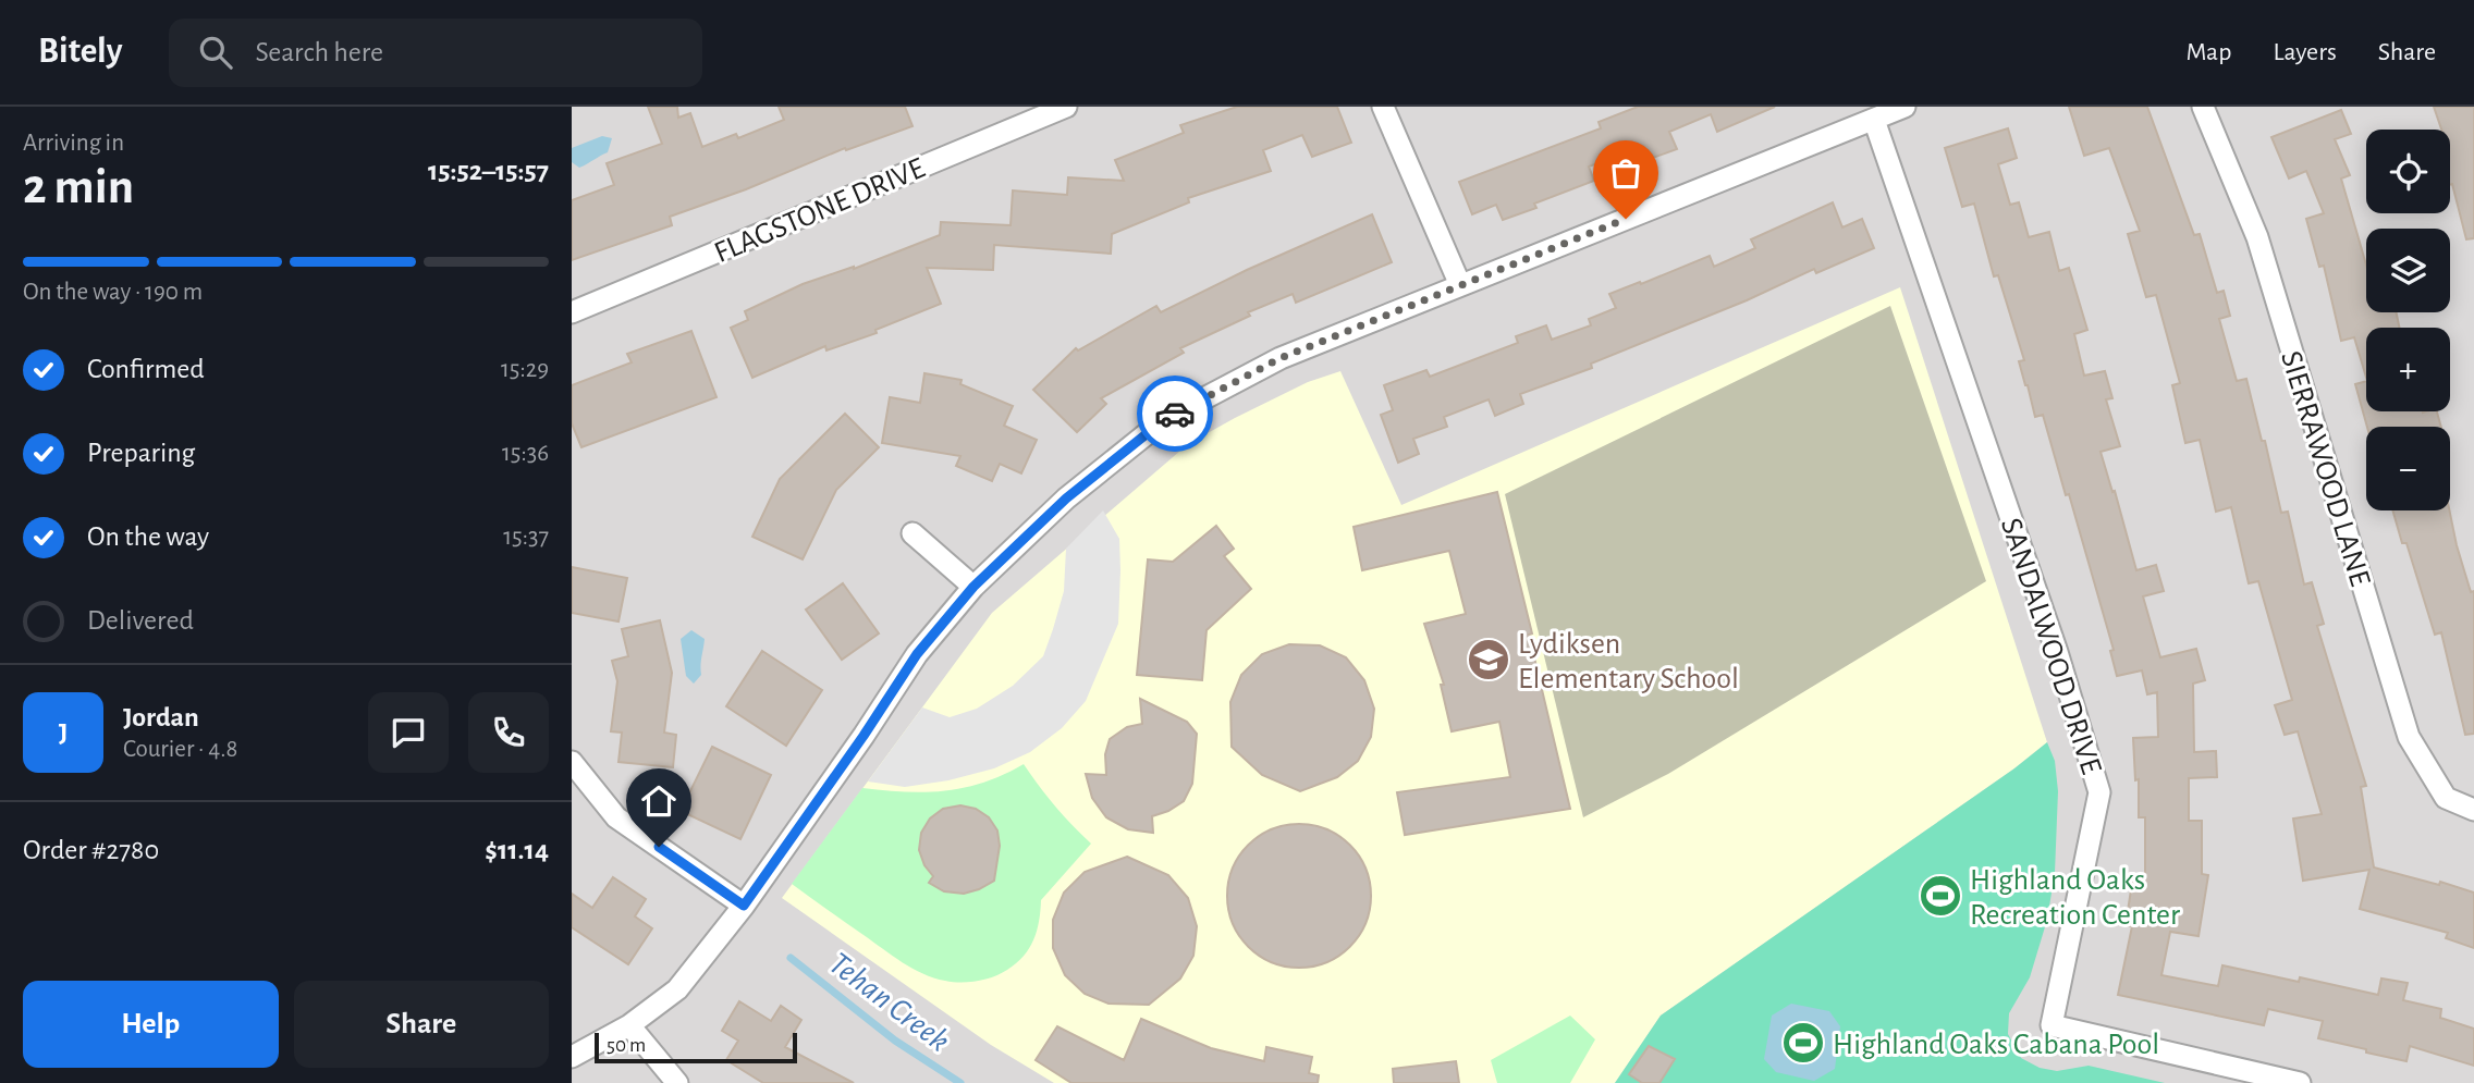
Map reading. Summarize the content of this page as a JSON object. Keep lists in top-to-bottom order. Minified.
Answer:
{"streets":{"street":["FLAGSTONE DRIVE","SIERRAWOOD LANE","SANDALWOOD DRIVE"]},"water":["Tehan Creek"],"places":{"school or university":["Lydiksen Elementary School"],"sports":["Highland Oaks Recreation Center","Highland Oaks Cabana Pool"]},"scale_bar":"50 m","page":{"header":"Bitely","search":"Search here","nav":["Map","Layers","Share"],"heading":["2 min","Arriving in","15:52–15:57"],"panel":["Jordan","Courier · 4.8","Order #2780","$11.14"],"map_buttons":["+","−"],"bar":"On the way · 190 m","list":[["Confirmed","15:29"],["Preparing","15:36"],["On the way","15:37"],"Delivered"],"round":"J","buttons":["Help","Share"],"scale":"50 m"}}
